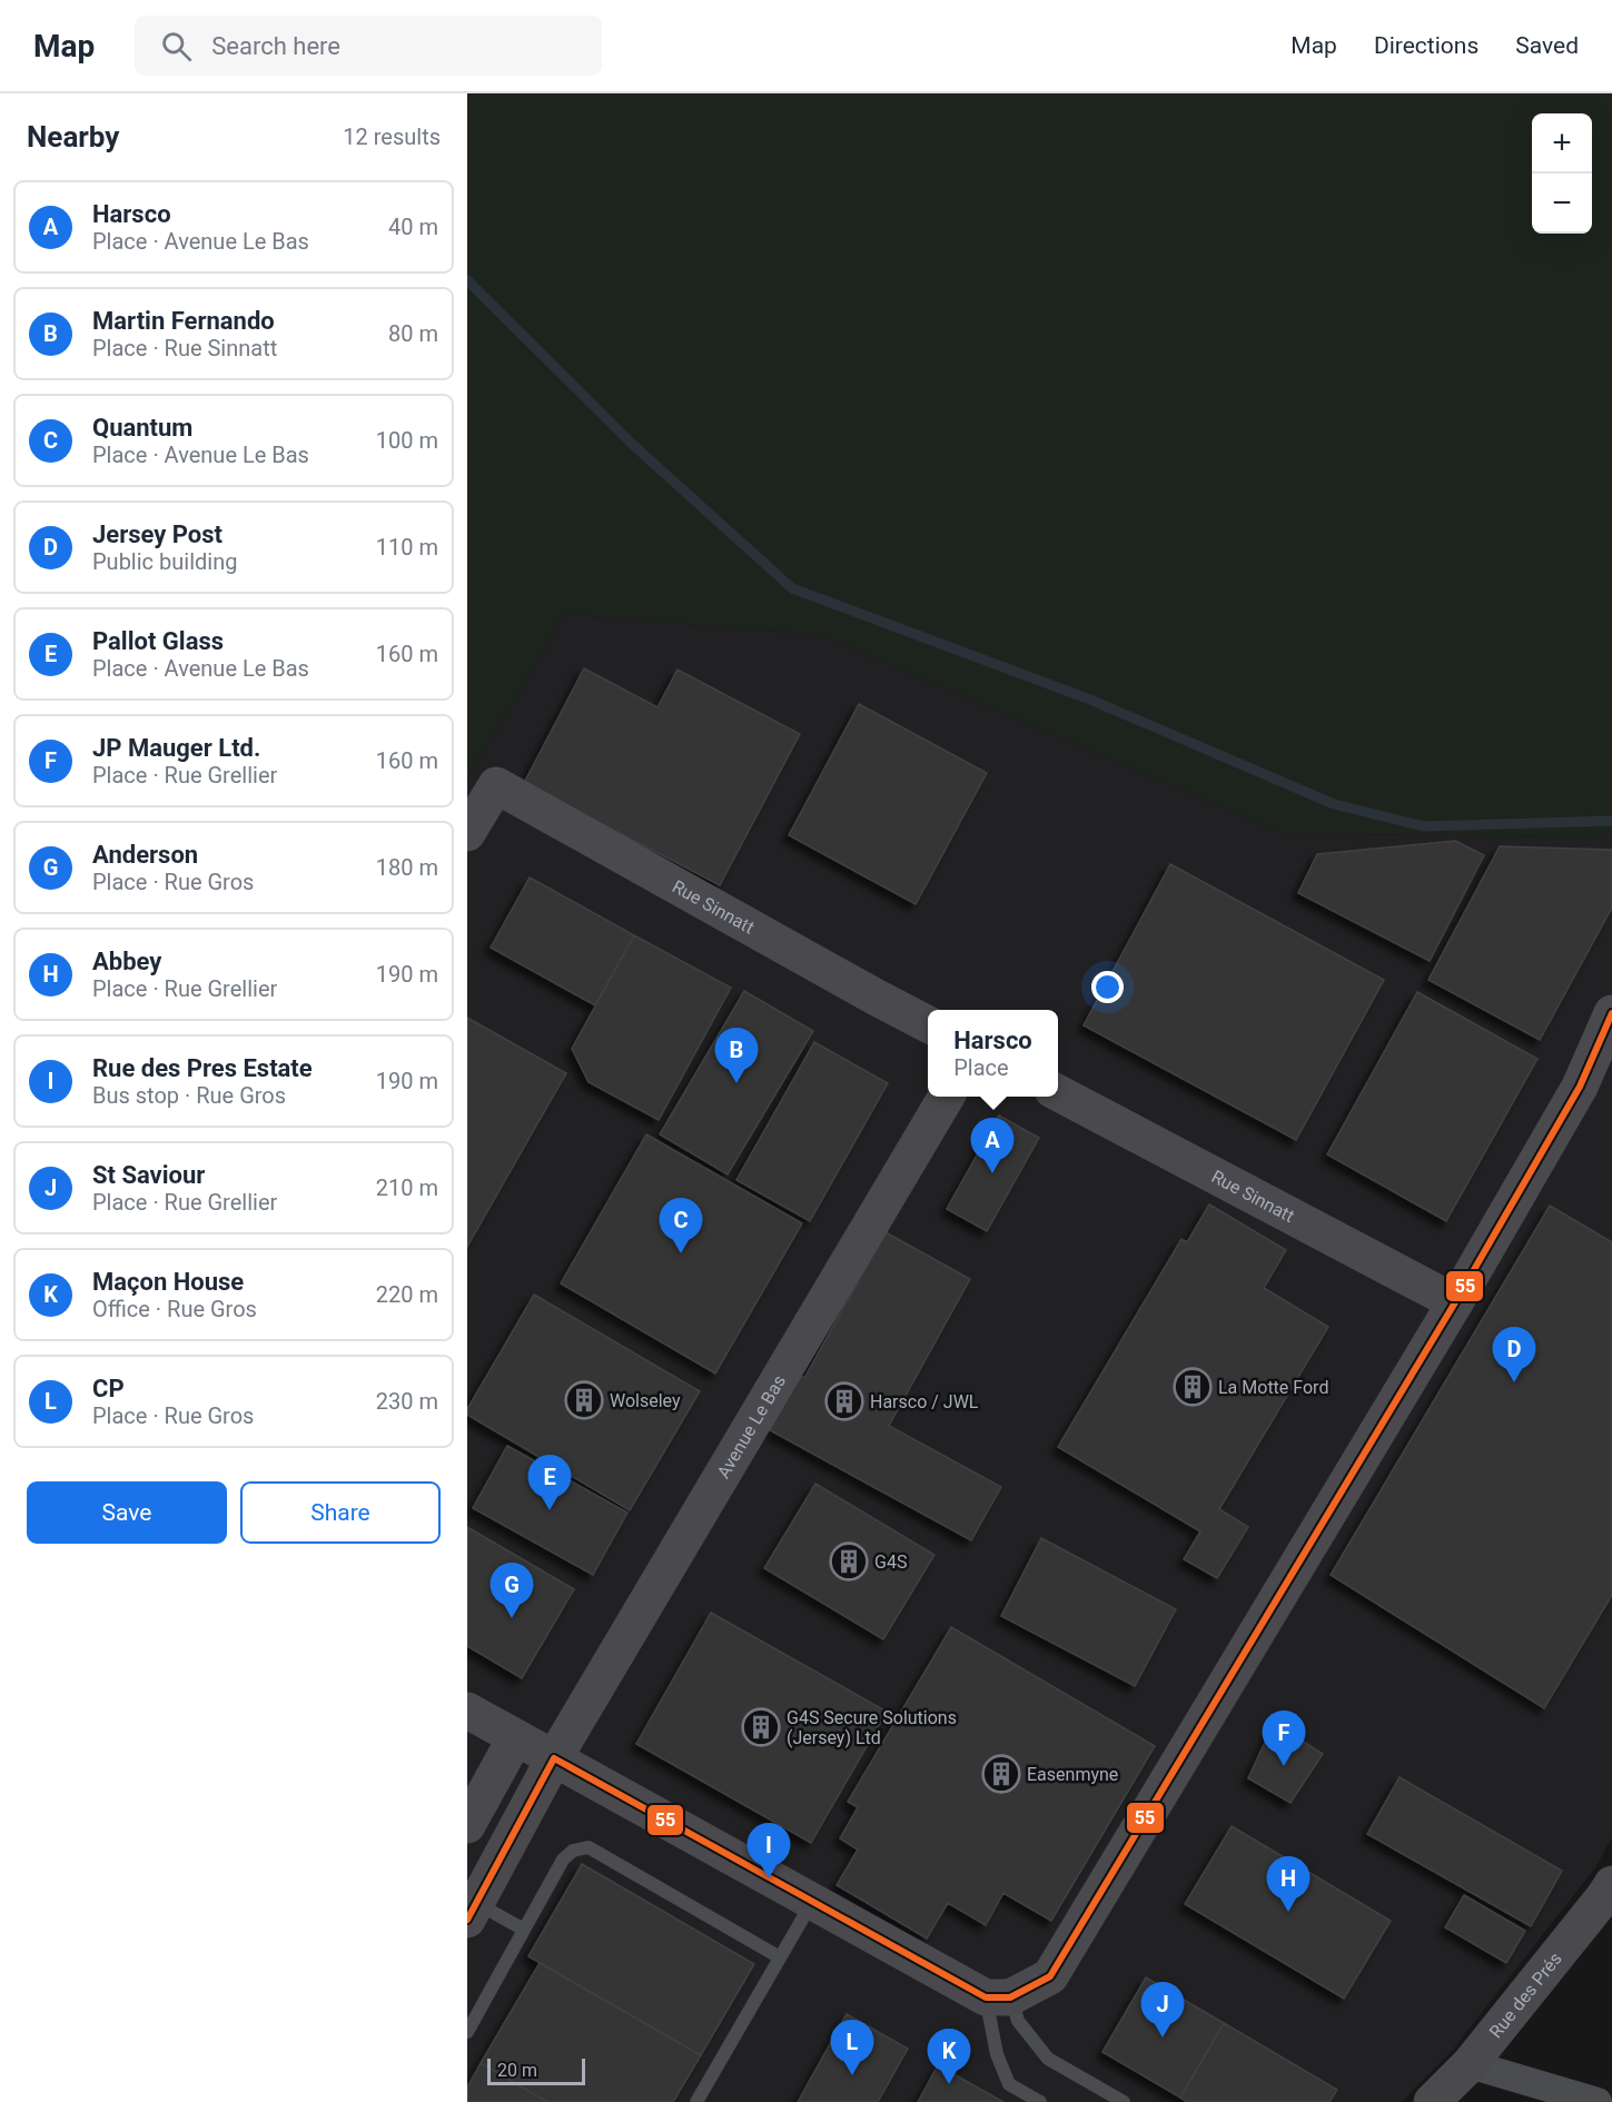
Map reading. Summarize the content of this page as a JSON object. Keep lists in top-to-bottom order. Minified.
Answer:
{"streets":{"street":["Rue Sinnatt","Avenue Le Bas","Rue des Prés"]},"places":{"building":["La Motte Ford","Wolseley","Harsco / JWL","G4S","G4S Secure Solutions (Jersey) Ltd","Easenmyne"]},"lines":["transit line 55"],"scale_bar":"20 m","page":{"header":"Map","search":"Search here","nav":["Map","Directions","Saved"],"heading":["Nearby","12 results"],"map_buttons":["+","−"],"list":[{"mark":"A","name":"Harsco","note":"Place · Avenue Le Bas","value":"40 m"},{"mark":"B","name":"Martin Fernando","note":"Place · Rue Sinnatt","value":"80 m"},{"mark":"C","name":"Quantum","note":"Place · Avenue Le Bas","value":"100 m"},{"mark":"D","name":"Jersey Post","note":"Public building","value":"110 m"},{"mark":"E","name":"Pallot Glass","note":"Place · Avenue Le Bas","value":"160 m"},{"mark":"F","name":"JP Mauger Ltd.","note":"Place · Rue Grellier","value":"160 m"},{"mark":"G","name":"Anderson","note":"Place · Rue Gros","value":"180 m"},{"mark":"H","name":"Abbey","note":"Place · Rue Grellier","value":"190 m"},{"mark":"I","name":"Rue des Pres Estate","note":"Bus stop · Rue Gros","value":"190 m"},{"mark":"J","name":"St Saviour","note":"Place · Rue Grellier","value":"210 m"},{"mark":"K","name":"Maçon House","note":"Office · Rue Gros","value":"220 m"},{"mark":"L","name":"CP","note":"Place · Rue Gros","value":"230 m"}],"popup":["Harsco","Place"],"pins":["B","A","C","D","E","G","F","I","H","J","L","K"],"buttons":["Save","Share"],"scale":"20 m"}}
